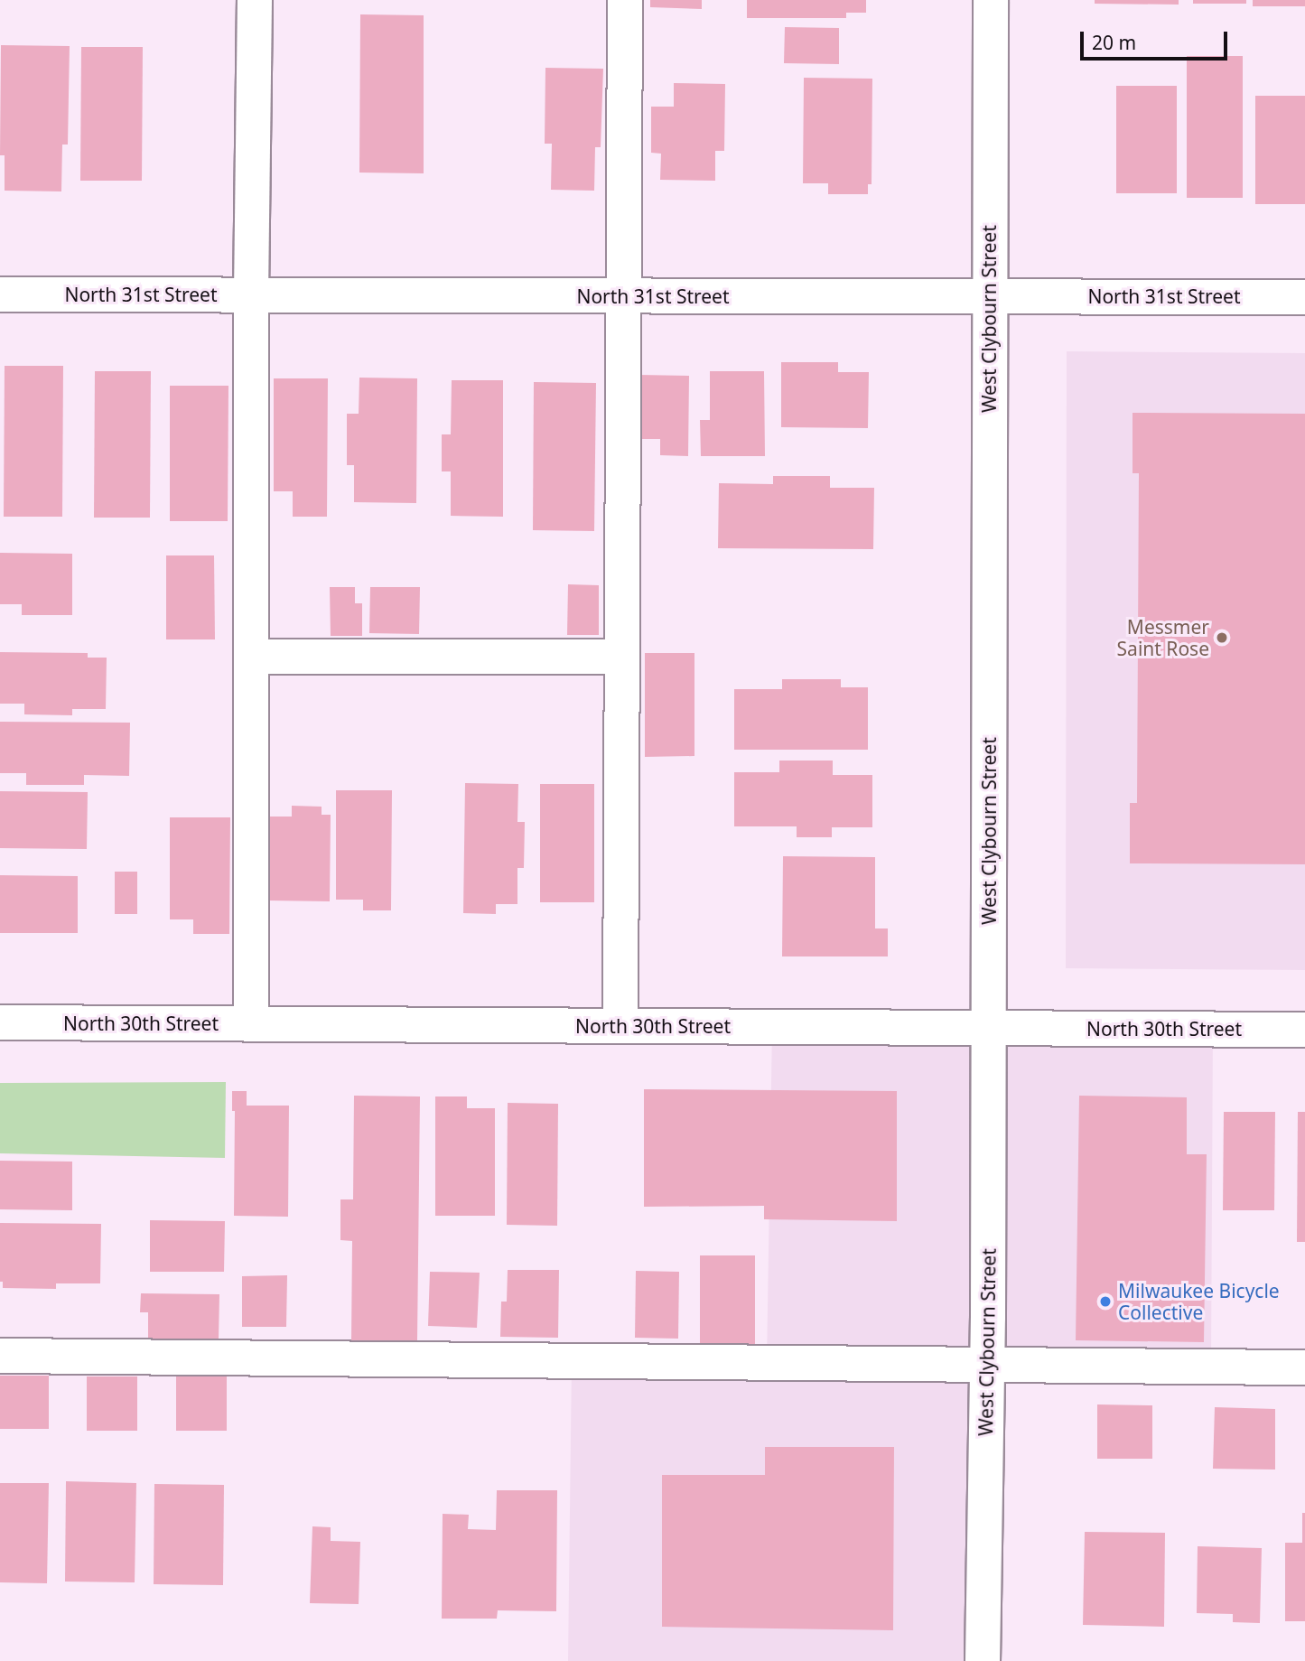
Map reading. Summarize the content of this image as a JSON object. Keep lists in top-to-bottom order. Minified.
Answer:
{"streets":{"street":["North 31st Street","West Clybourn Street","North 30th Street"]},"crossings":[["North 31st Street","West Clybourn Street"],["West Clybourn Street","North 30th Street"]],"places":["Messmer Saint Rose","Milwaukee Bicycle Collective"],"scale_bar":"20 m"}
